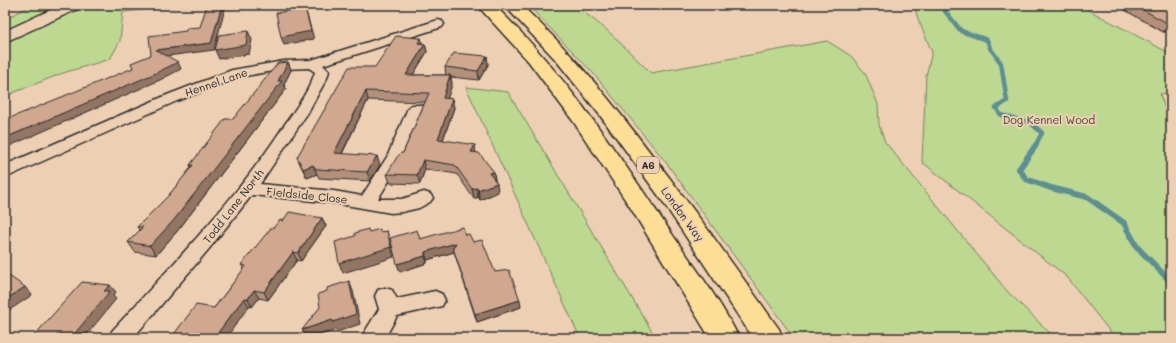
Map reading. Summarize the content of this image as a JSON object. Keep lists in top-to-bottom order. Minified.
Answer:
{"streets":{"highway":["A6","London Way"],"street":["Hennel Lane","Fieldside Close","Todd Lane North"]},"crossings":[["Hennel Lane","Todd Lane North"],["Fieldside Close","Todd Lane North"]],"parks":["Dog Kennel Wood"]}
